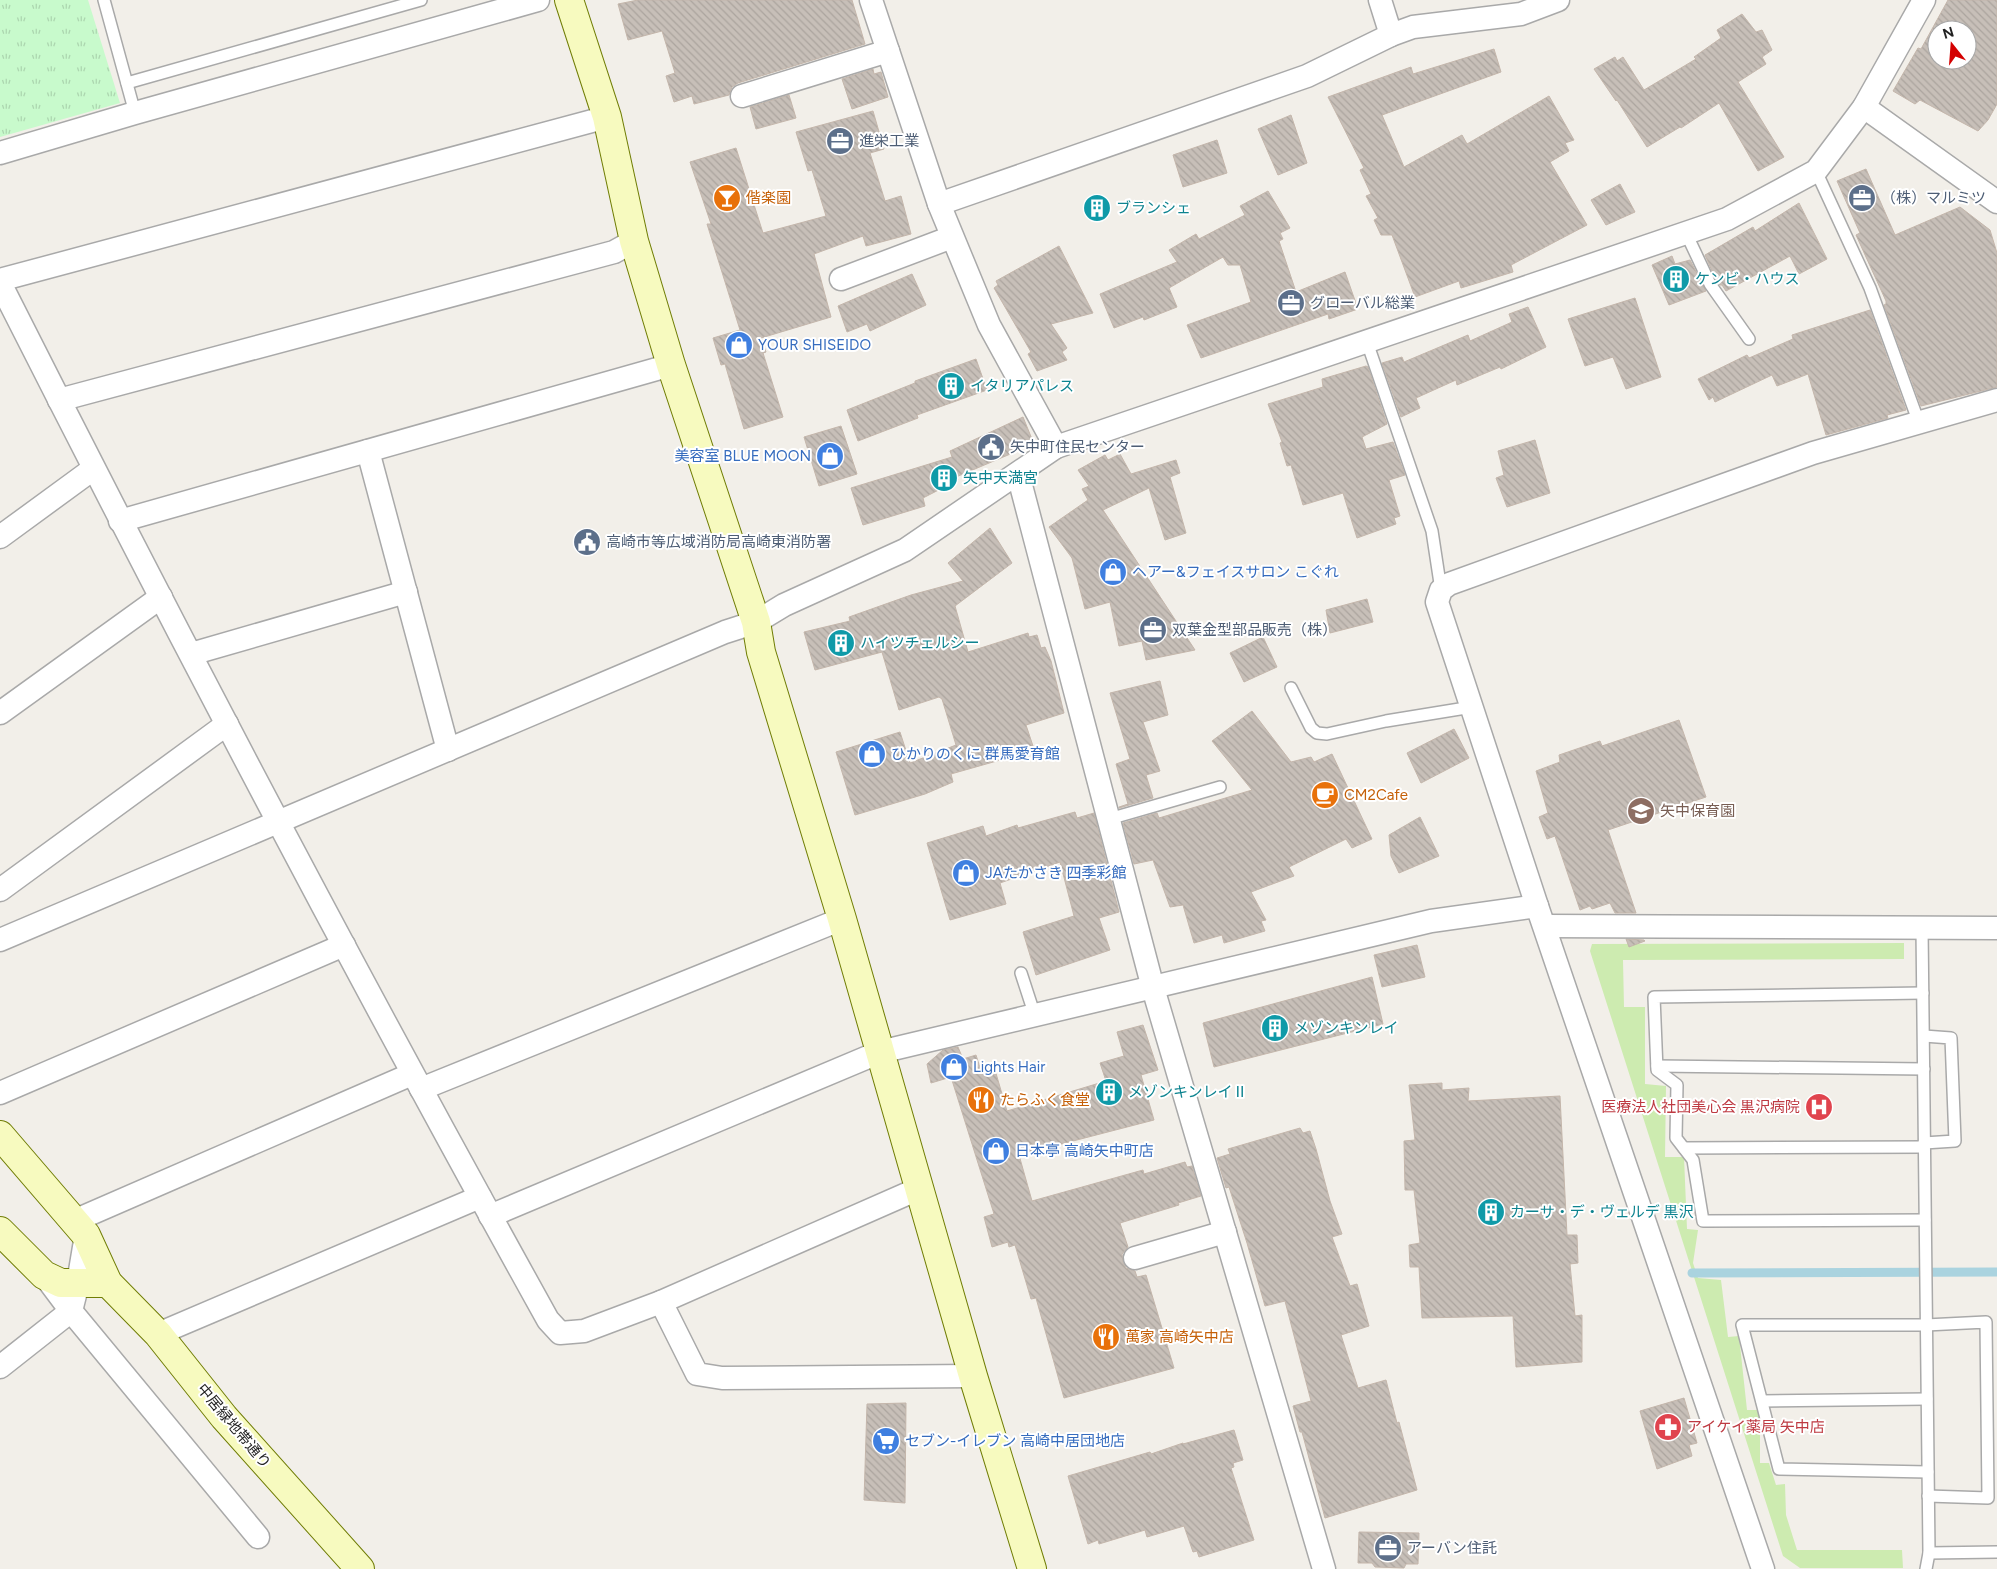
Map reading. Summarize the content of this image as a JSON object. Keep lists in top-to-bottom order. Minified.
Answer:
{"streets":{"street":["中居緑地帯通り"]},"places":{"office":["進栄工業","（株）マルミツ","グローバル総業","双葉金型部品販売（株）","アーバン住託"],"bar":["偕楽園"],"building":["ブランシェ","ケンビ・ハウス","イタリアパレス","矢中天満宮","ハイツチェルシー","メゾンキンレイ","メゾンキンレイⅡ","カーサ・デ・ヴェルデ 黒沢"],"shop":["YOUR SHISEIDO","美容室 BLUE MOON","ヘアー&フェイスサロン こぐれ","ひかりのくに 群馬愛育館","JAたかさき 四季彩館","Lights Hair","日本亭 高崎矢中町店"],"public building":["矢中町住民センター","高崎市等広域消防局高崎東消防署"],"cafe":["CM2Cafe"],"school or university":["矢中保育園"],"restaurant":["たらふく食堂","萬家 高崎矢中店"],"hospital":["医療法人社団美心会 黒沢病院"],"pharmacy":["アイケイ薬局 矢中店"],"supermarket":["セブン-イレブン 高崎中居団地店"]},"north":"top"}
